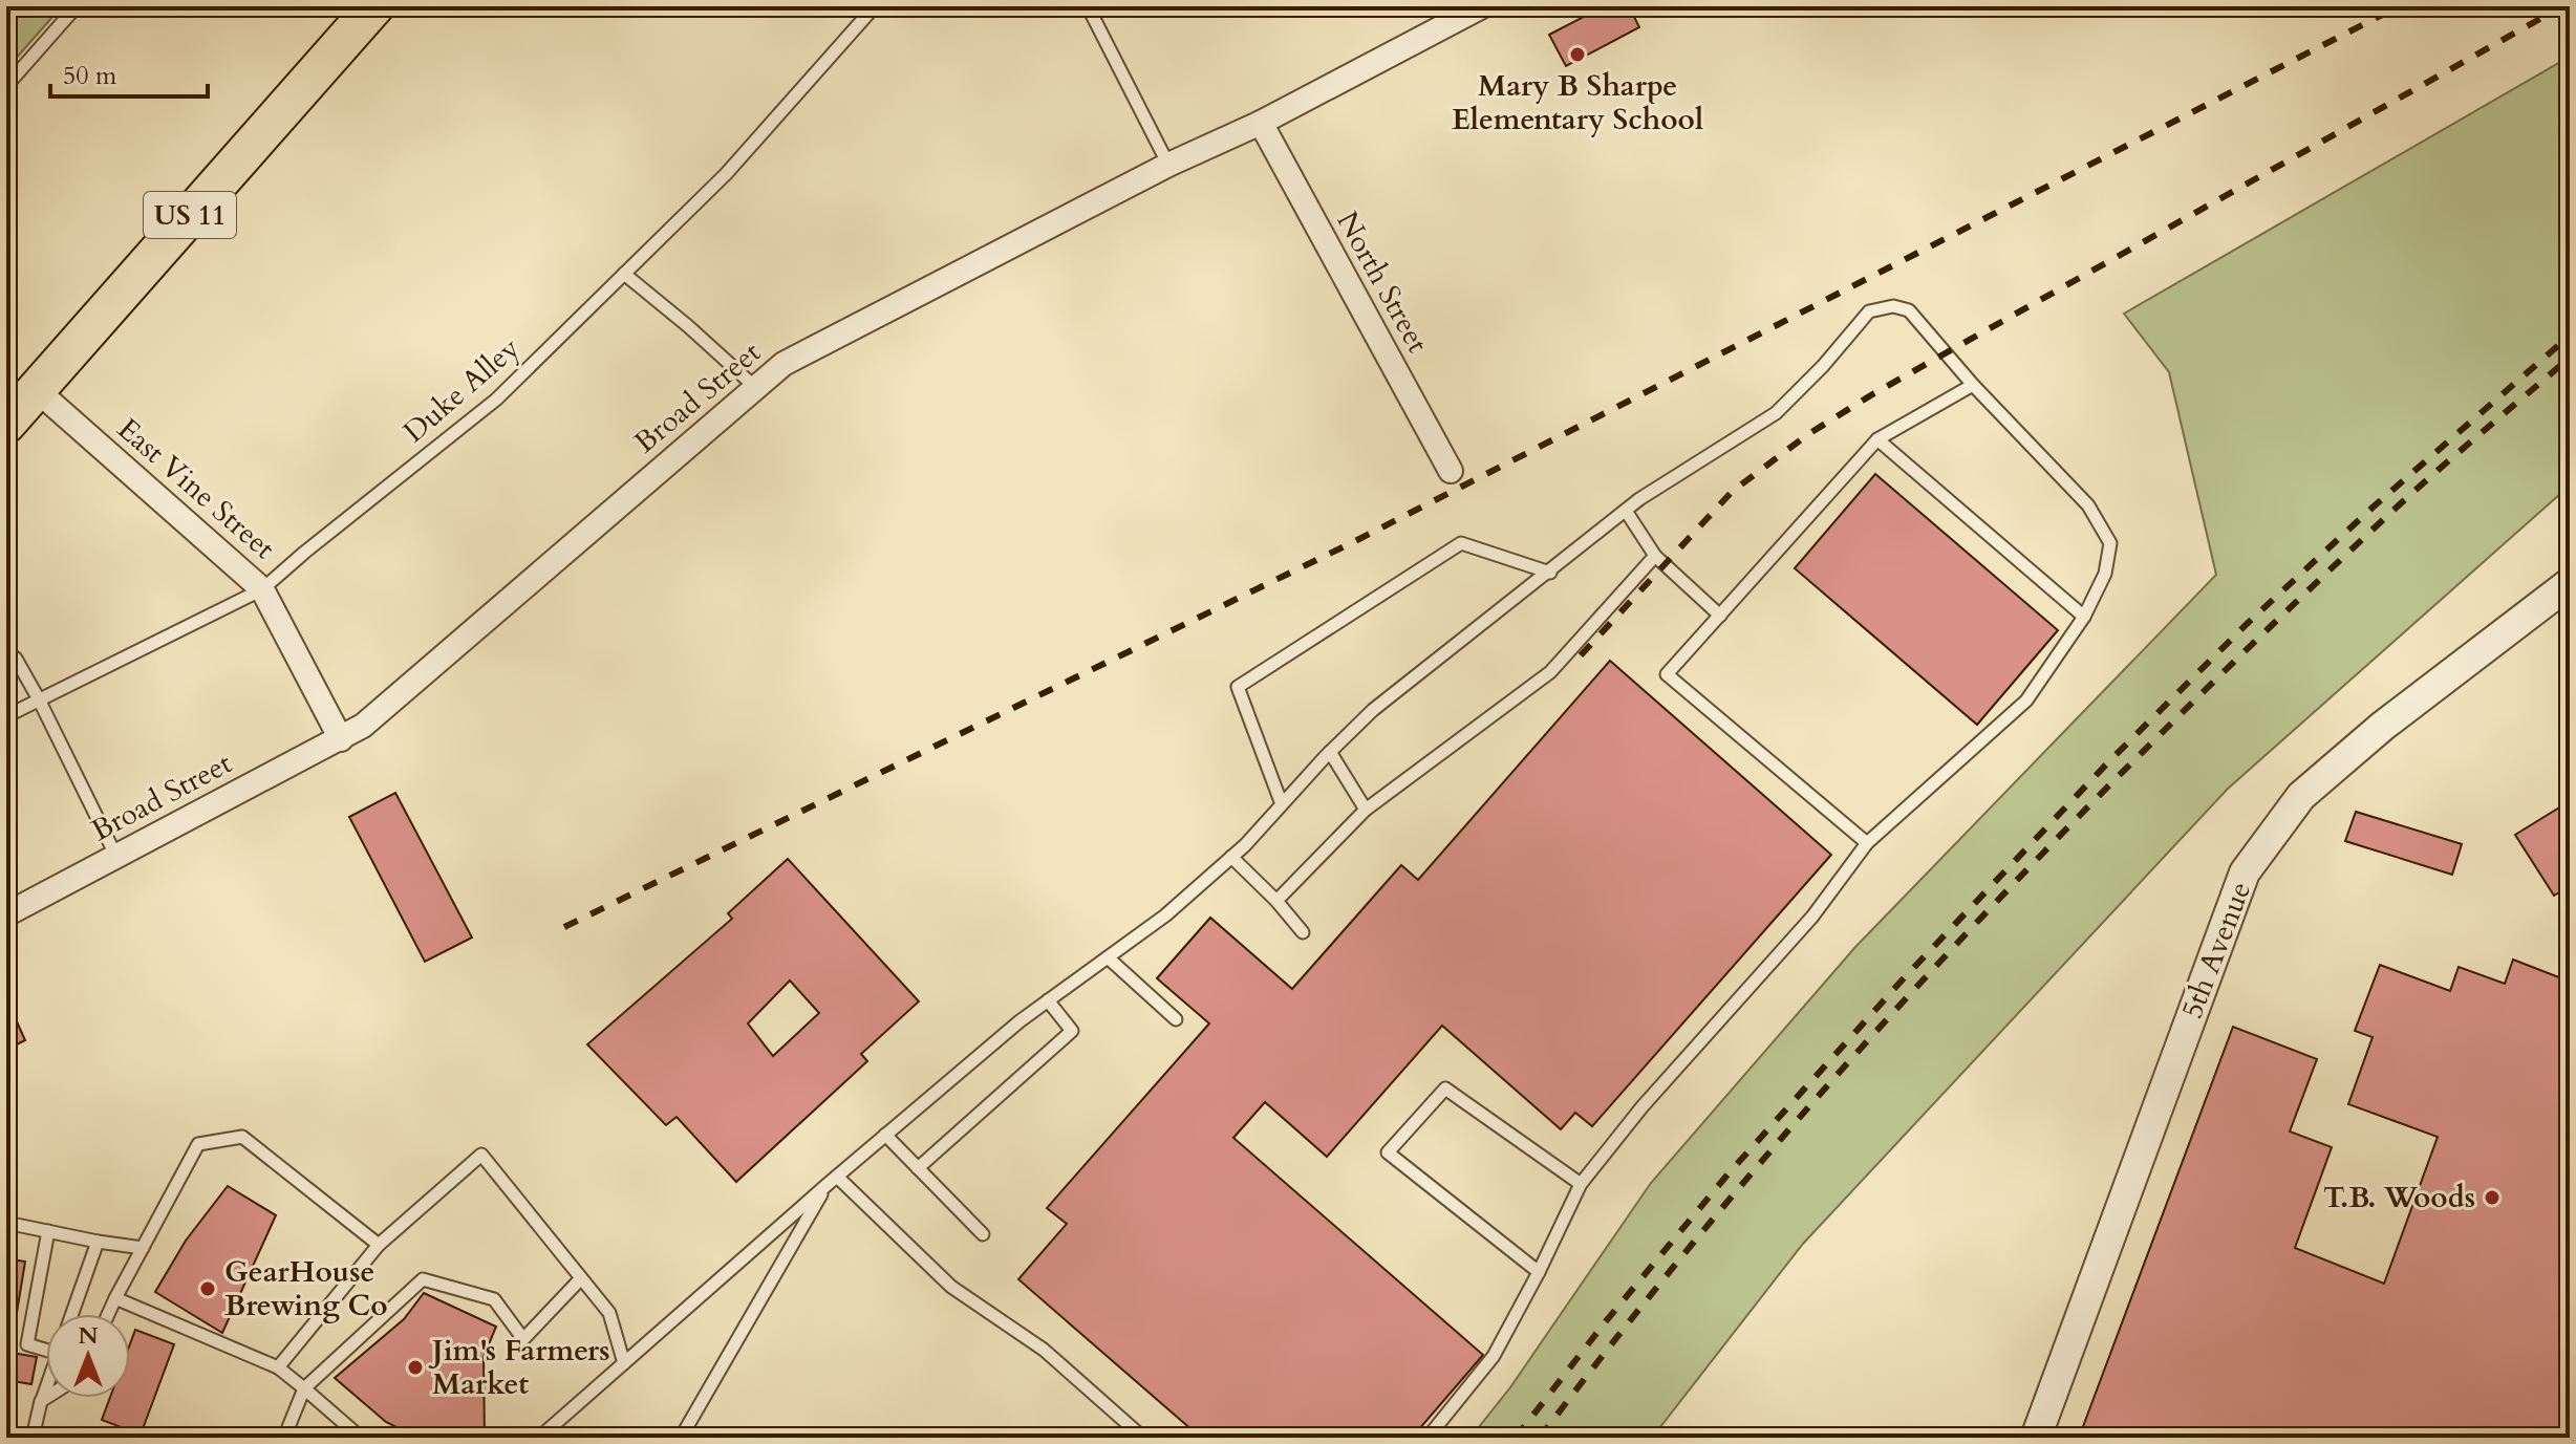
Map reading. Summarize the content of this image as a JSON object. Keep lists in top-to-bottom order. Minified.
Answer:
{"streets":{"main road":["US 11"],"street":["North Street","Broad Street","East Vine Street","5th Avenue"],"lane":["Duke Alley"]},"crossings":[["US 11","East Vine Street"],["North Street","Broad Street"],["Duke Alley","East Vine Street"],["Broad Street","East Vine Street"]],"places":["Mary B Sharpe Elementary School","T.B. Woods","GearHouse Brewing Co","Jim's Farmers Market"],"scale_bar":"50 m","north":"top"}
